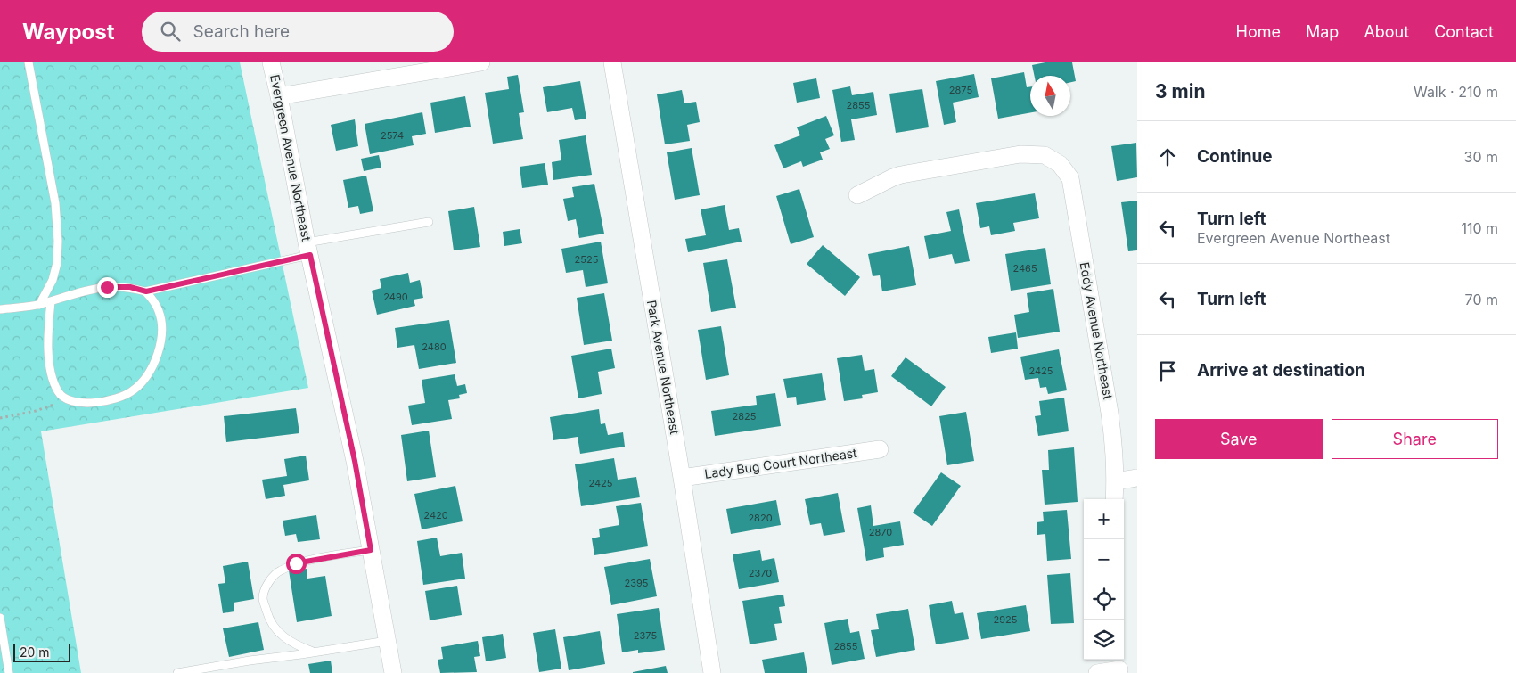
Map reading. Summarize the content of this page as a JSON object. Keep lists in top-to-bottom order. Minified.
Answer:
{"streets":{"street":["Evergreen Avenue Northeast","Eddy Avenue Northeast","Park Avenue Northeast","Lady Bug Court Northeast"]},"crossings":[["Park Avenue Northeast","Lady Bug Court Northeast"]],"house_numbers":["2875","2855","2574","2525","2465","2490","2480","2425","2825","2425","2420","2820","2870","2370","2395","2925","2375","2855"],"scale_bar":"20 m","north":"top","page":{"header":"Waypost","search":"Search here","nav":["Home","Map","About","Contact"],"heading":["3 min","Walk · 210 m"],"list":[["Continue","30 m"],["Turn left","Evergreen Avenue Northeast","110 m"],["Turn left","70 m"],"Arrive at destination"],"buttons":["Save","Share"],"map_buttons":["+","−"],"scale":"20 m"}}
